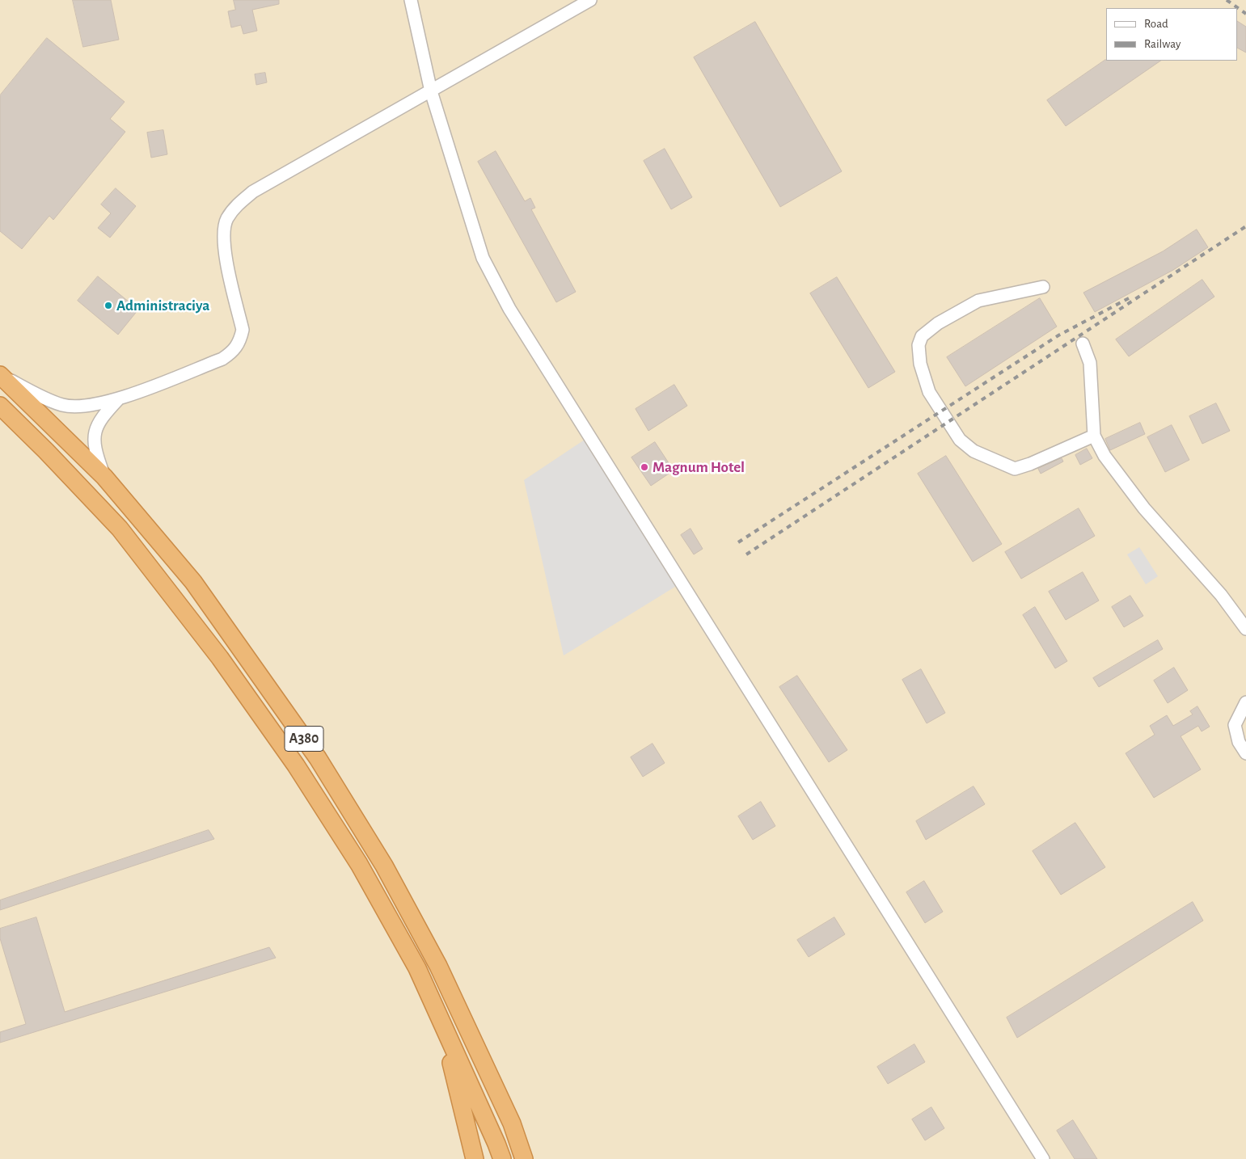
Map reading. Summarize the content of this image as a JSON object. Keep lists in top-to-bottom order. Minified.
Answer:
{"streets":{"highway":["A380"]},"places":["Administraciya","Magnum Hotel"],"legend":["Road","Railway"]}
